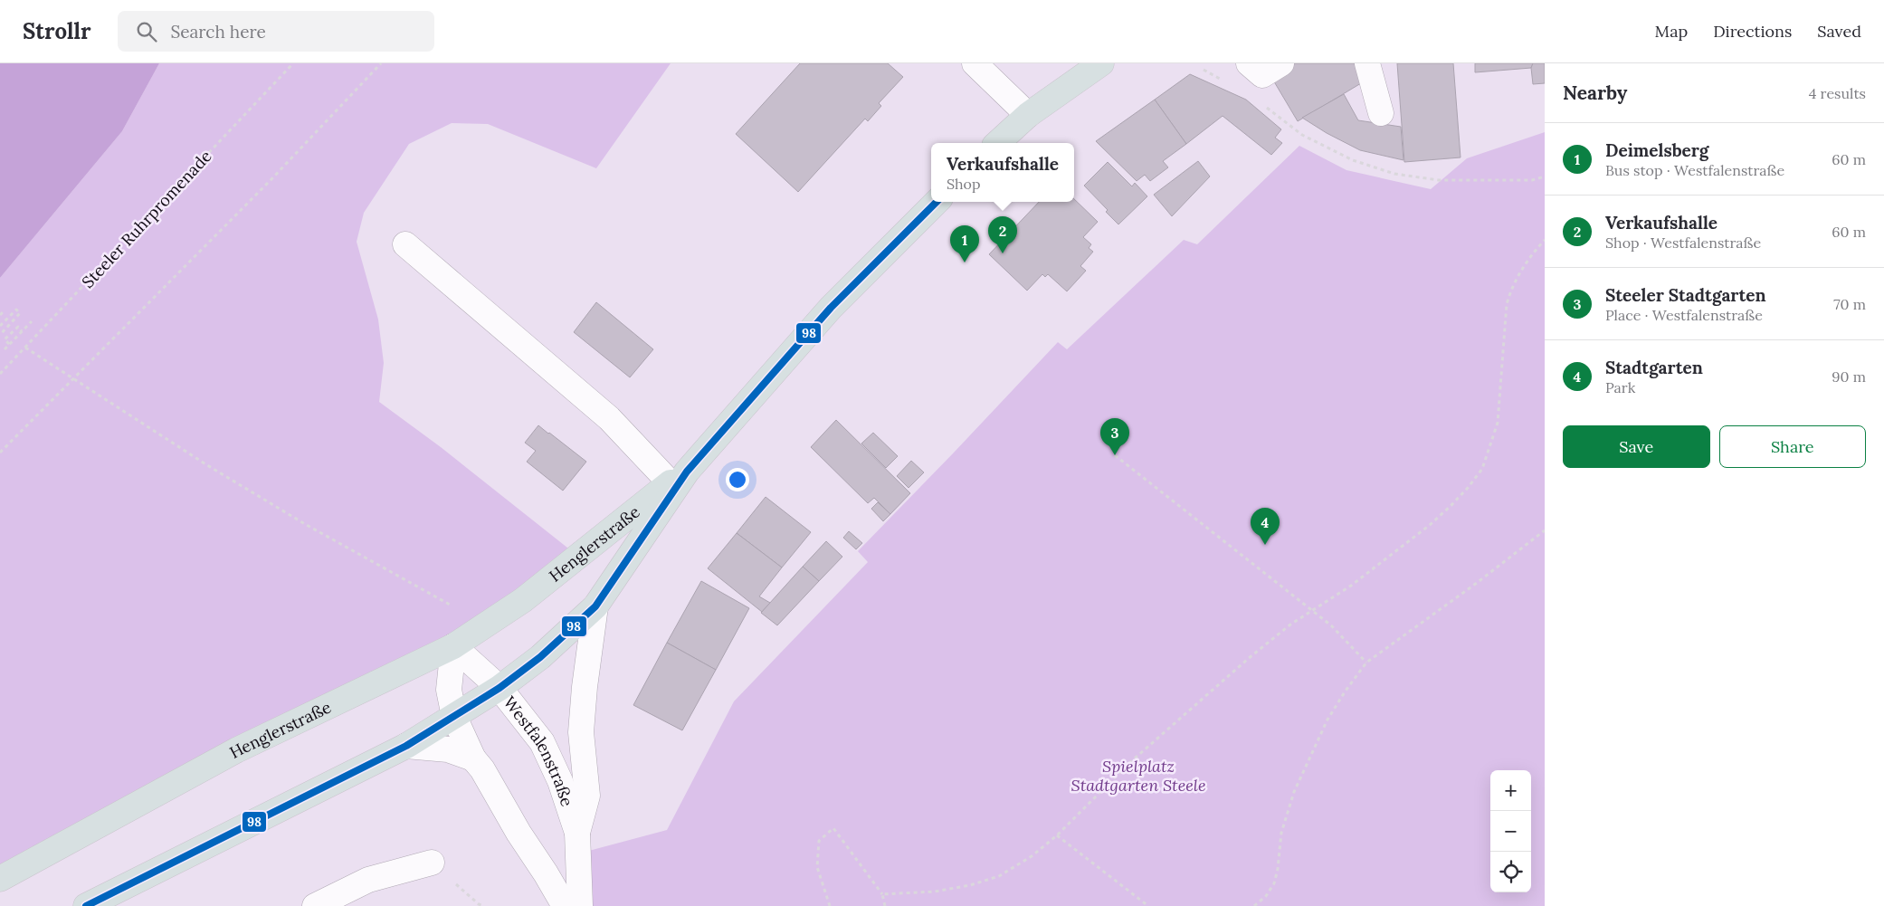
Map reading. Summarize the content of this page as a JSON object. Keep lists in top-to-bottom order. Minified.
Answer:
{"streets":{"main road":["Henglerstraße"],"street":["Westfalenstraße"],"path":["Steeler Ruhrpromenade"]},"crossings":[["Henglerstraße","Westfalenstraße"]],"parks":["Spielplatz Stadtgarten Steele"],"lines":["transit line 98"],"page":{"header":"Strollr","search":"Search here","nav":["Map","Directions","Saved"],"heading":["Nearby","4 results"],"list":[{"mark":"1","name":"Deimelsberg","note":"Bus stop · Westfalenstraße","value":"60 m"},{"mark":"2","name":"Verkaufshalle","note":"Shop · Westfalenstraße","value":"60 m"},{"mark":"3","name":"Steeler Stadtgarten","note":"Place · Westfalenstraße","value":"70 m"},{"mark":"4","name":"Stadtgarten","note":"Park","value":"90 m"}],"popup":["Verkaufshalle","Shop"],"pins":["2","1","3","4"],"buttons":["Save","Share"],"map_buttons":["+","−"]}}
